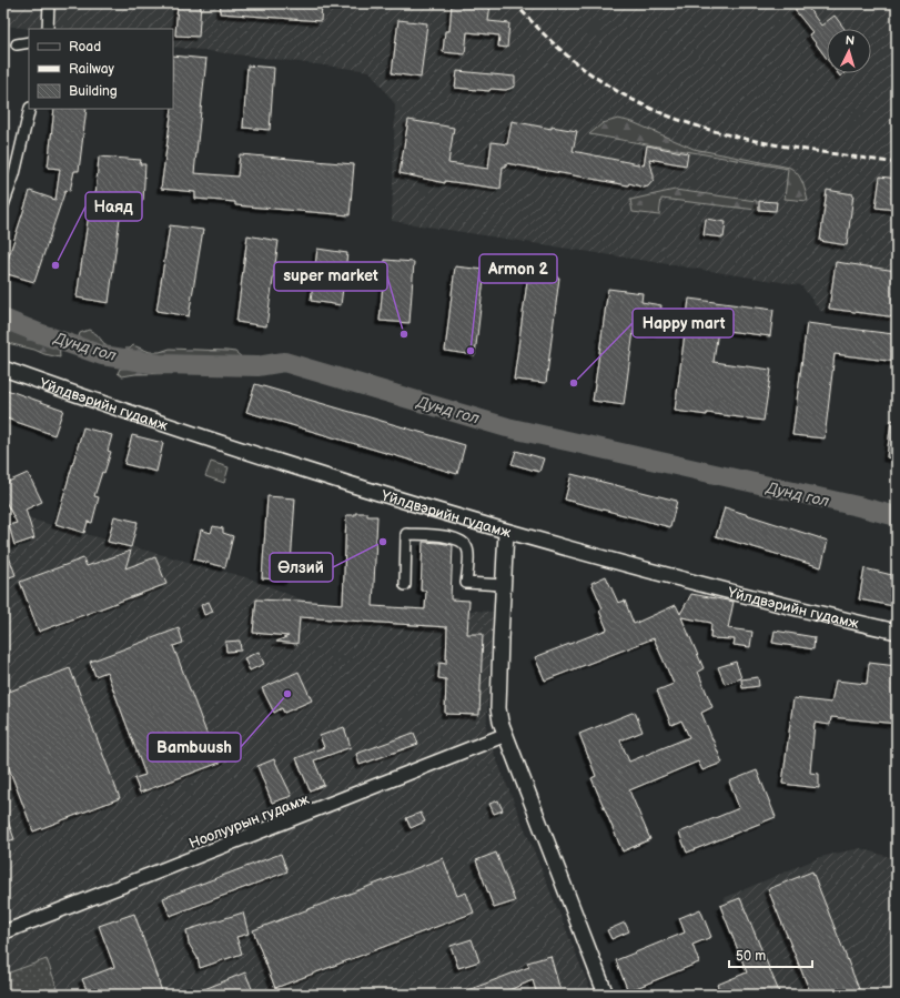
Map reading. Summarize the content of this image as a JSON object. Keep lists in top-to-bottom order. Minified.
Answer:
{"streets":{"main road":["Yйлдвэрийн гудамж"],"street":["Ноолуурын гудамж"]},"water":["Дунд гол"],"places":["Наяд","super market","Armon 2","Happy mart","Өлзий","Bambuush"],"legend":["Road","Railway","Building"],"scale_bar":"50 m","north":"top"}
